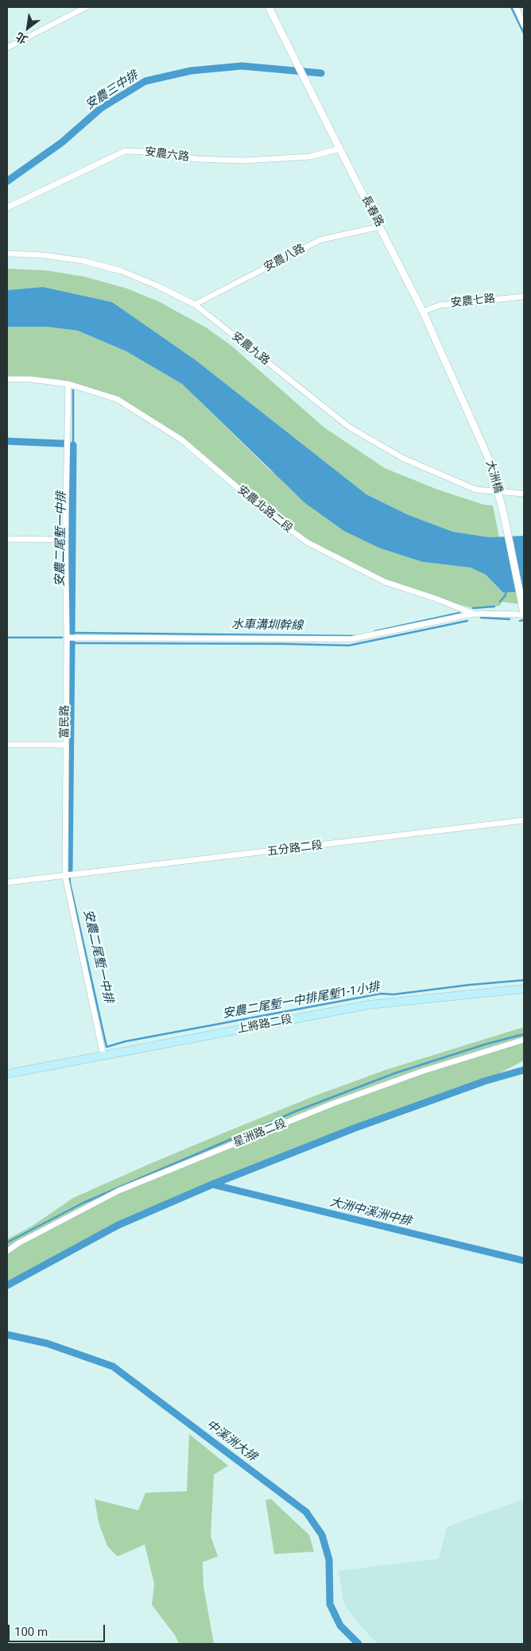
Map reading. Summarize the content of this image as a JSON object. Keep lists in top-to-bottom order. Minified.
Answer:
{"streets":{"main road":["上將路二段"],"street":["安農六路","長春路","安農八路","安農七路","安農九路","大洲橋","安農北路二段","富民路","五分路二段","星洲路二段"]},"crossings":[["安農六路","長春路"],["長春路","安農八路"],["長春路","安農七路"],["長春路","大洲橋"],["安農八路","安農九路"],["安農北路二段","富民路"],["富民路","五分路二段"],["富民路","上將路二段"]],"water":["安農三中排","安農二尾塹一中排","水車溝圳幹線","安農二尾塹一中排尾塹1-1小排","大洲中溪洲中排","中溪洲大排"],"scale_bar":"100 m","north":"bottom left"}
